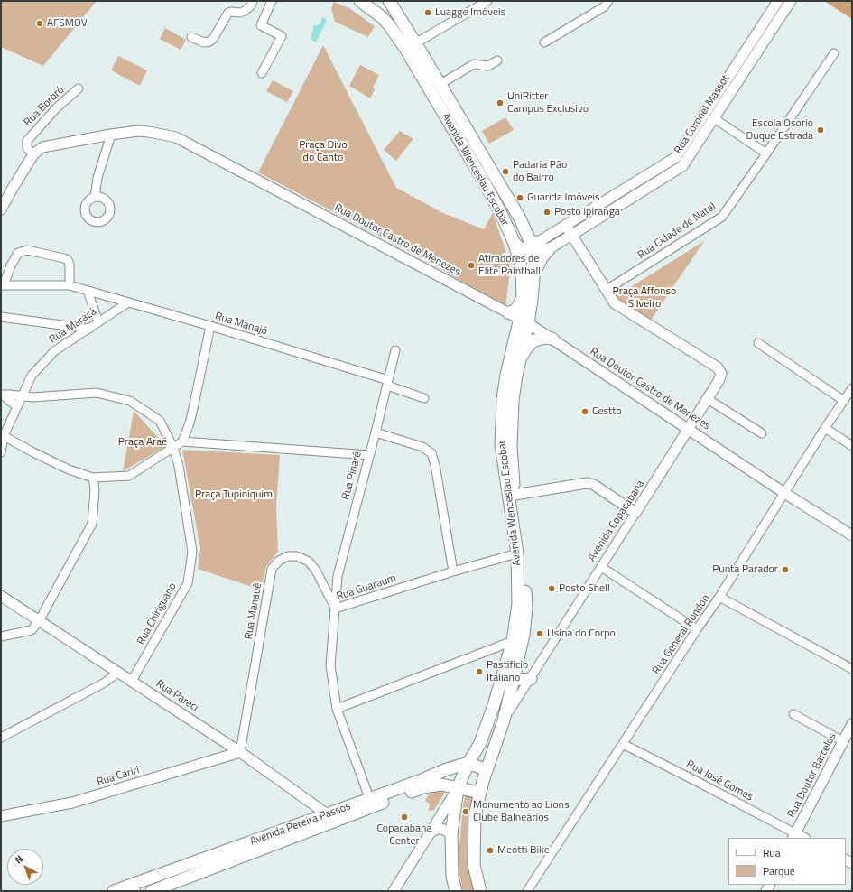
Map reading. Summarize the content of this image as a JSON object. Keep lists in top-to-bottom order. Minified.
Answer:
{"streets":{"main road":["Avenida Wenceslau Escobar","Avenida Pereira Passos"],"street":["Rua Bororó","Rua Coronel Massot","Rua Cidade de Natal","Rua Doutor Castro de Menezes","Rua Manajó","Rua Maracá","Rua Pinaré","Avenida Copacabana","Rua Guaraum","Rua Manauê","Rua Chiriguano","Rua General Rondon","Rua Pareci","Rua Doutor Barcelos","Rua Cariri","Rua José Gomes"]},"crossings":[["Rua Bororó","Rua Doutor Castro de Menezes"],["Rua Coronel Massot","Avenida Wenceslau Escobar"],["Avenida Wenceslau Escobar","Rua Doutor Castro de Menezes"],["Avenida Wenceslau Escobar","Avenida Copacabana"],["Avenida Wenceslau Escobar","Rua Guaraum"],["Avenida Wenceslau Escobar","Avenida Pereira Passos"],["Rua Cidade de Natal","Avenida Copacabana"],["Rua Doutor Castro de Menezes","Avenida Copacabana"],["Rua Doutor Castro de Menezes","Rua General Rondon"],["Rua Manajó","Rua Maracá"],["Rua Manajó","Rua Pinaré"],["Rua Pinaré","Rua Guaraum"],["Rua Pinaré","Rua Manauê"],["Rua Guaraum","Rua Manauê"],["Rua Guaraum","Avenida Pereira Passos"],["Rua Manauê","Rua Pareci"],["Rua Manauê","Rua Cariri"],["Rua Chiriguano","Rua Pareci"],["Rua General Rondon","Rua José Gomes"],["Rua Pareci","Rua Cariri"],["Rua Pareci","Avenida Pereira Passos"],["Rua Doutor Barcelos","Rua José Gomes"]],"parks":["Praça Divo do Canto","Praça Affonso Silveiro","Praça Araé","Praça Tupiniquim"],"places":["Luagge Imóveis","AFSMOV","UniRitter Campus Exclusivo","Escola Osorio Duque Estrada","Padaria Pão do Bairro","Guarida Imóveis","Posto Ipiranga","Atiradores de Elite Paintball","Cestto","Punta Parador","Posto Shell","Usina do Corpo","Pastificio Italiano","Monumento ao Lions Clube Balneários","Copacabana Center","Meotti Bike"],"legend":["Rua","Parque"],"north":"top left"}
